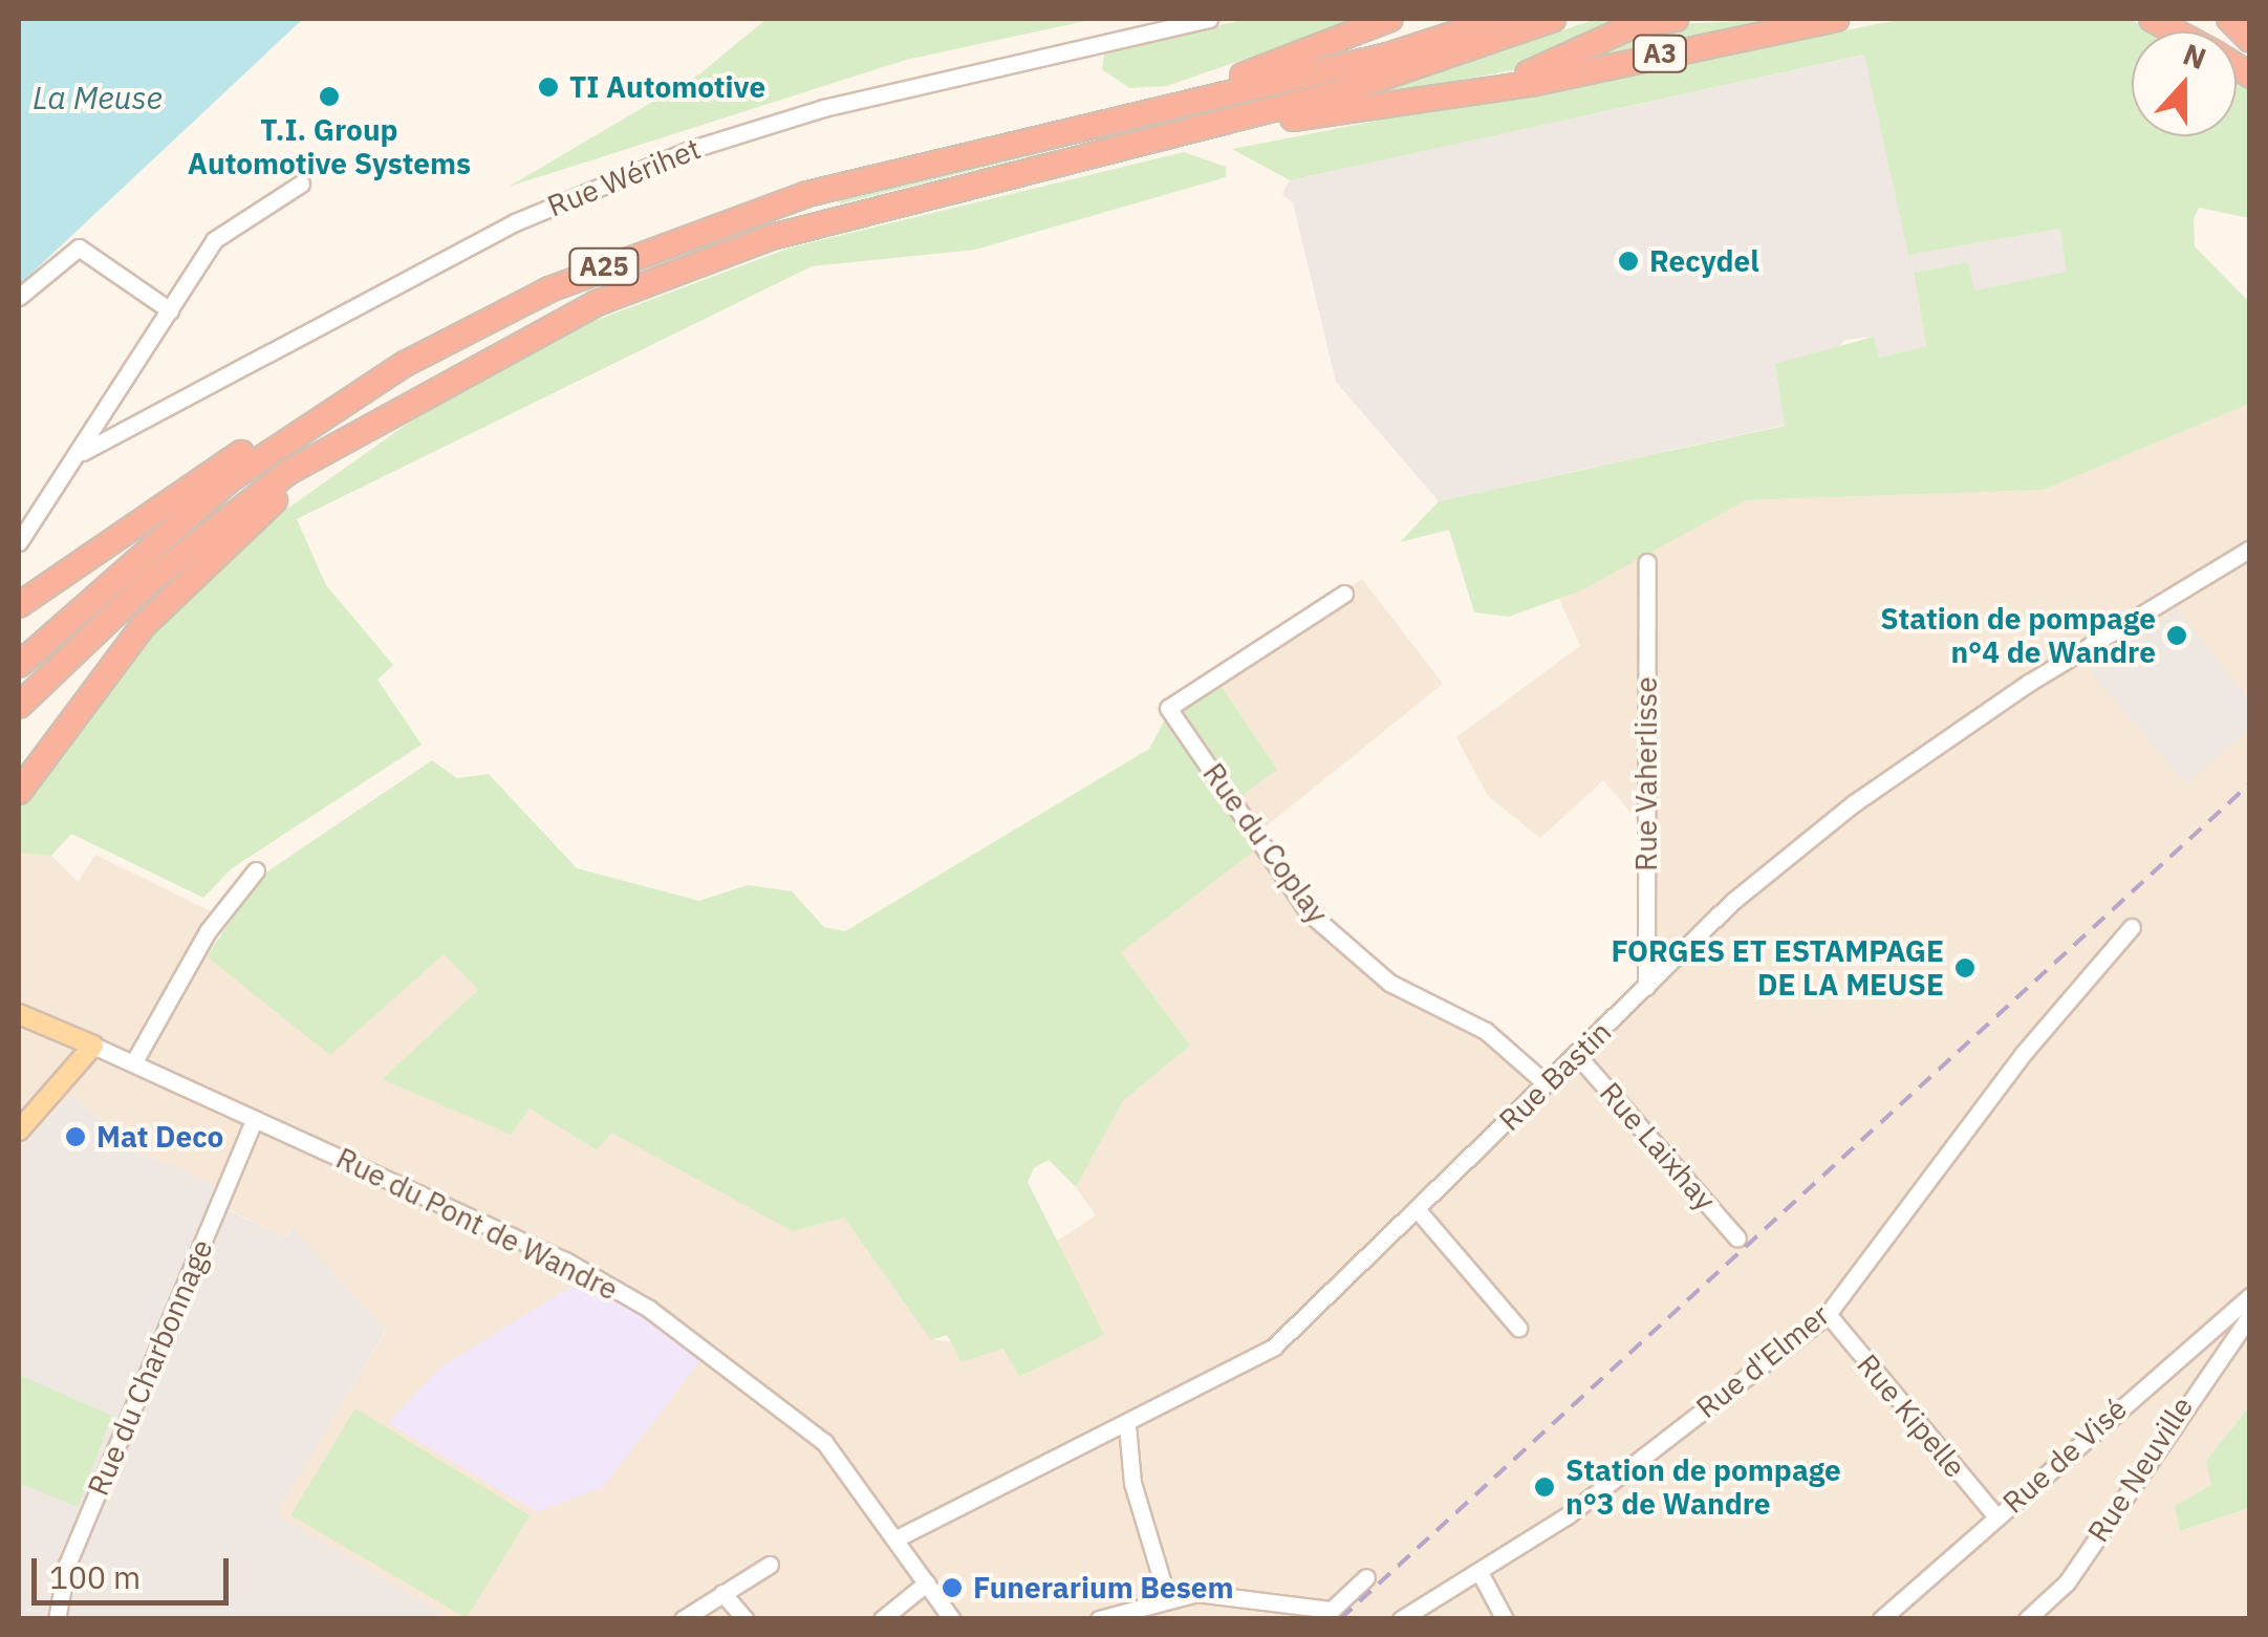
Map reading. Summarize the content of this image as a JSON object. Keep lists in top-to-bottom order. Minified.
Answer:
{"streets":{"highway":["A3","A25"],"main road":["Rue du Pont de Wandre"],"street":["Rue Wérihet","Rue Vaherlisse","Rue du Coplay","Rue Bastin","Rue Laixhay","Rue d'Elmer","Rue du Charbonnage","Rue Kipelle","Rue de Visé","Rue Neuville"]},"crossings":[["A3","A25"],["Rue Vaherlisse","Rue Bastin"],["Rue du Coplay","Rue Bastin"],["Rue Bastin","Rue Laixhay"],["Rue Bastin","Rue du Pont de Wandre"],["Rue du Pont de Wandre","Rue du Charbonnage"],["Rue d'Elmer","Rue Kipelle"],["Rue Kipelle","Rue de Visé"]],"water":["La Meuse"],"places":["TI Automotive","T.I. Group Automotive Systems","Recydel","Station de pompage n°4 de Wandre","FORGES ET ESTAMPAGE DE LA MEUSE","Mat Deco","Station de pompage n°3 de Wandre","Funerarium Besem"],"scale_bar":"100 m","north":"top"}
